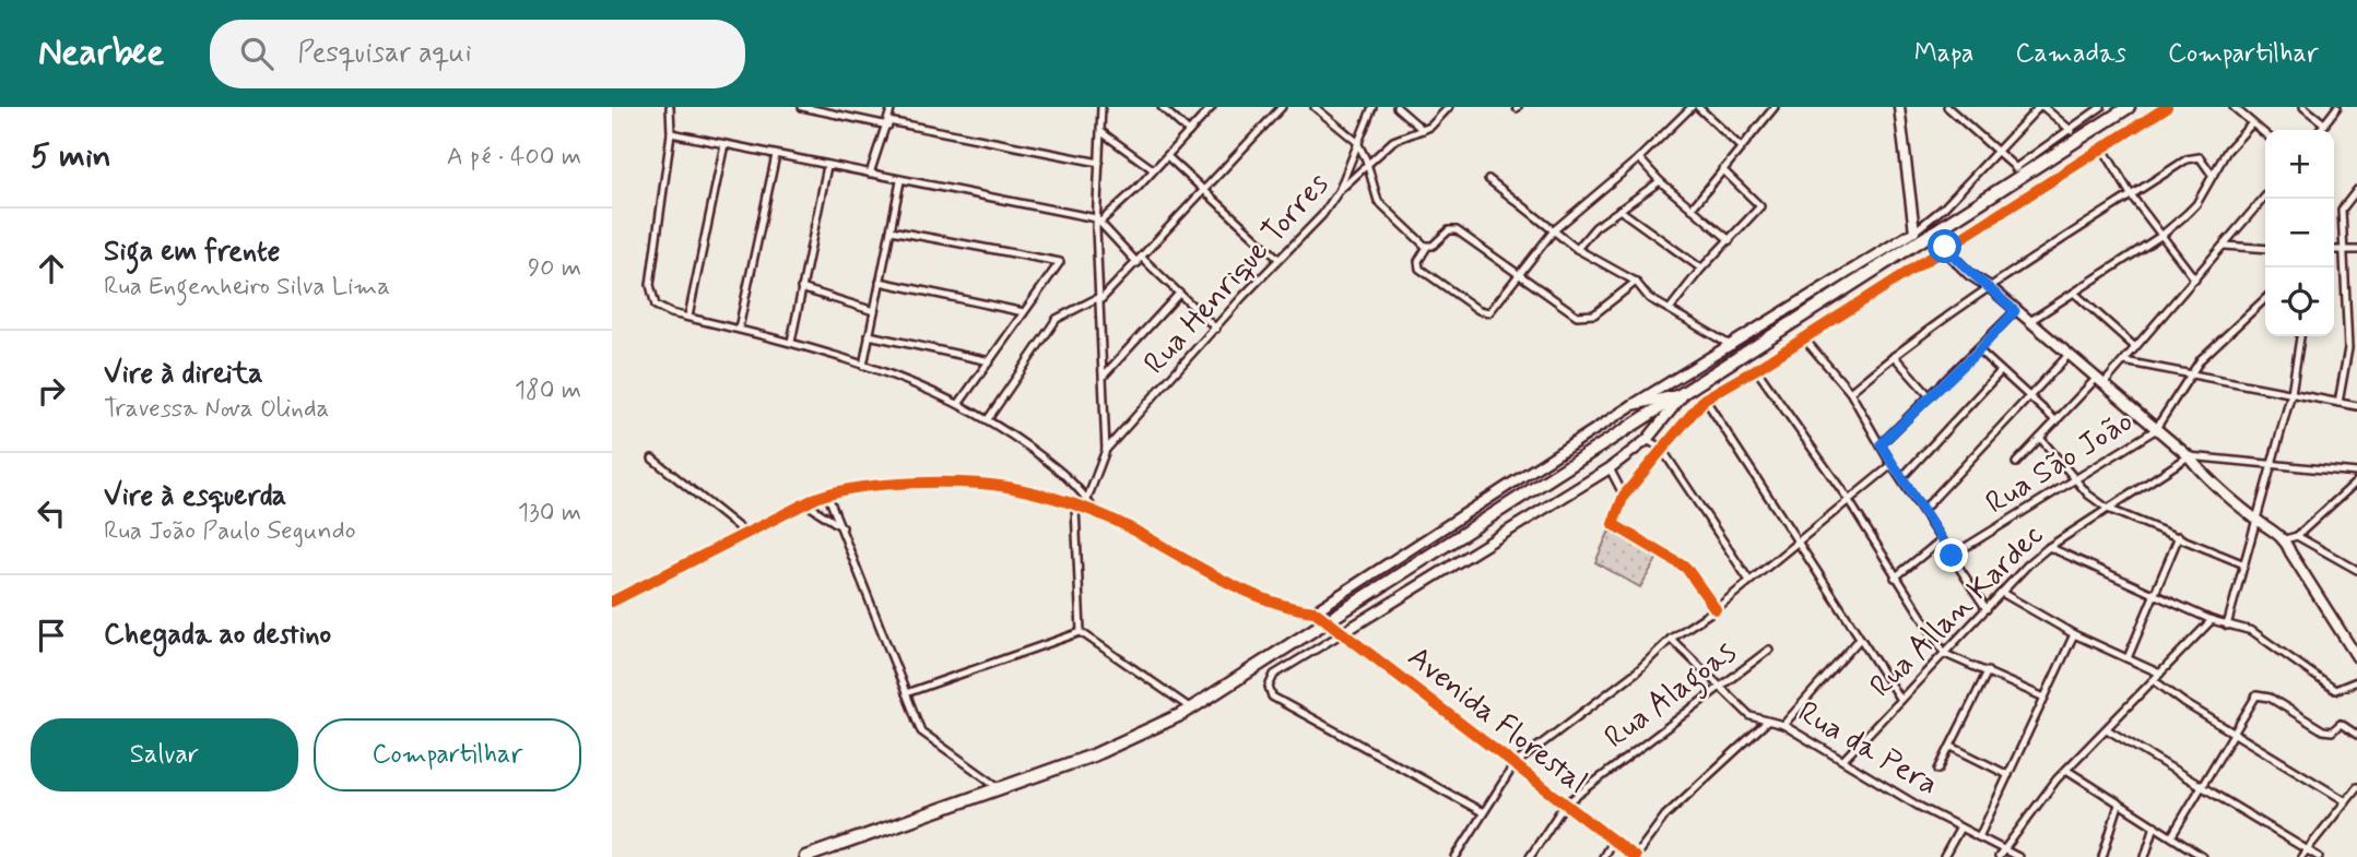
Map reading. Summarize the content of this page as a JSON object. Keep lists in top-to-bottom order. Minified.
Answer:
{"streets":{"street":["Rua Henrique Torres","Rua São João","Rua Allan Kardec","Rua Alagoas","Avenida Florestal","Rua da Pera"]},"crossings":[["Rua Allan Kardec","Rua da Pera"],["Rua Alagoas","Avenida Florestal"],["Rua Alagoas","Rua da Pera"]],"page":{"header":"Nearbee","search":"Pesquisar aqui","nav":["Mapa","Camadas","Compartilhar"],"heading":["5 min","A pé · 400 m"],"map_buttons":["+","−"],"list":[["Siga em frente","Rua Engenheiro Silva Lima","90 m"],["Vire à direita","Travessa Nova Olinda","180 m"],["Vire à esquerda","Rua João Paulo Segundo","130 m"],"Chegada ao destino"],"buttons":["Salvar","Compartilhar"]}}
